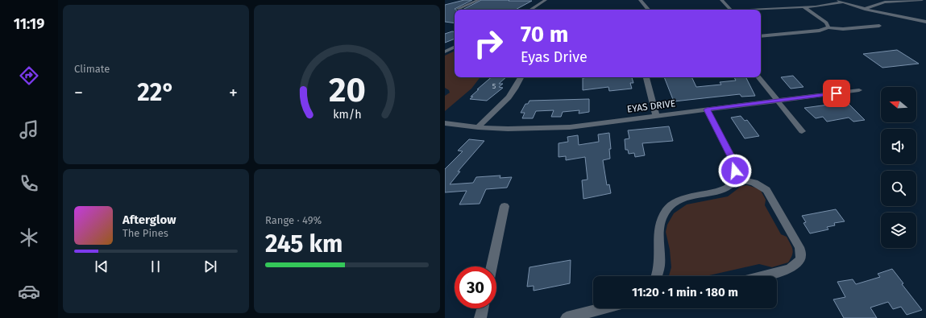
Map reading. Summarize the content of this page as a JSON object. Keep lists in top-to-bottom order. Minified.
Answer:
{"streets":{"street":["EYAS DRIVE"]},"house_numbers":["5"],"north":"left","page":{"tabs":"11:19","tile":["Climate",["Range · 49%","245 km"]],"turn":["70 m","Eyas Drive"],"heat":["−","22°","+"],"song":["Afterglow","The Pines"],"limit":"30","trip":"11:20 · 1 min · 180 m","gauge":["20","km/h"]}}
